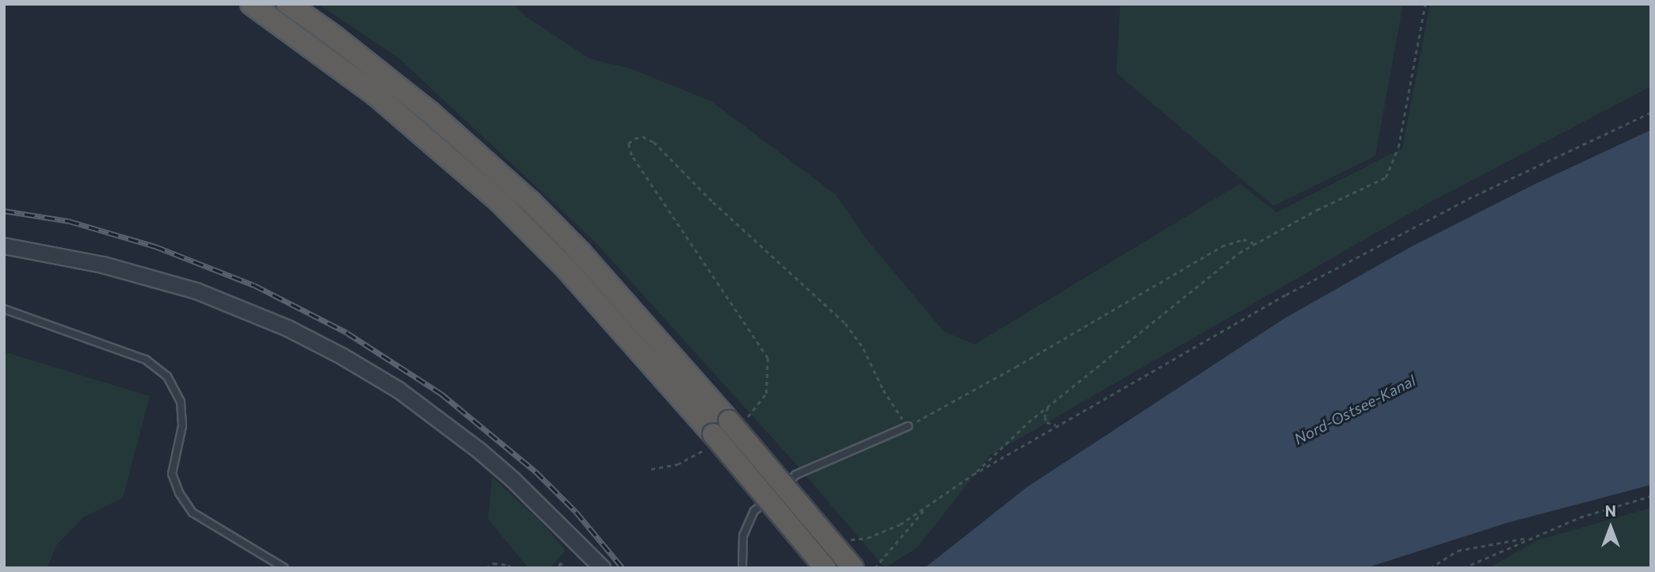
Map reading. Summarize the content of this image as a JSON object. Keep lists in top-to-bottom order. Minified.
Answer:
{"water":["Nord-Ostsee-Kanal"],"north":"top"}
